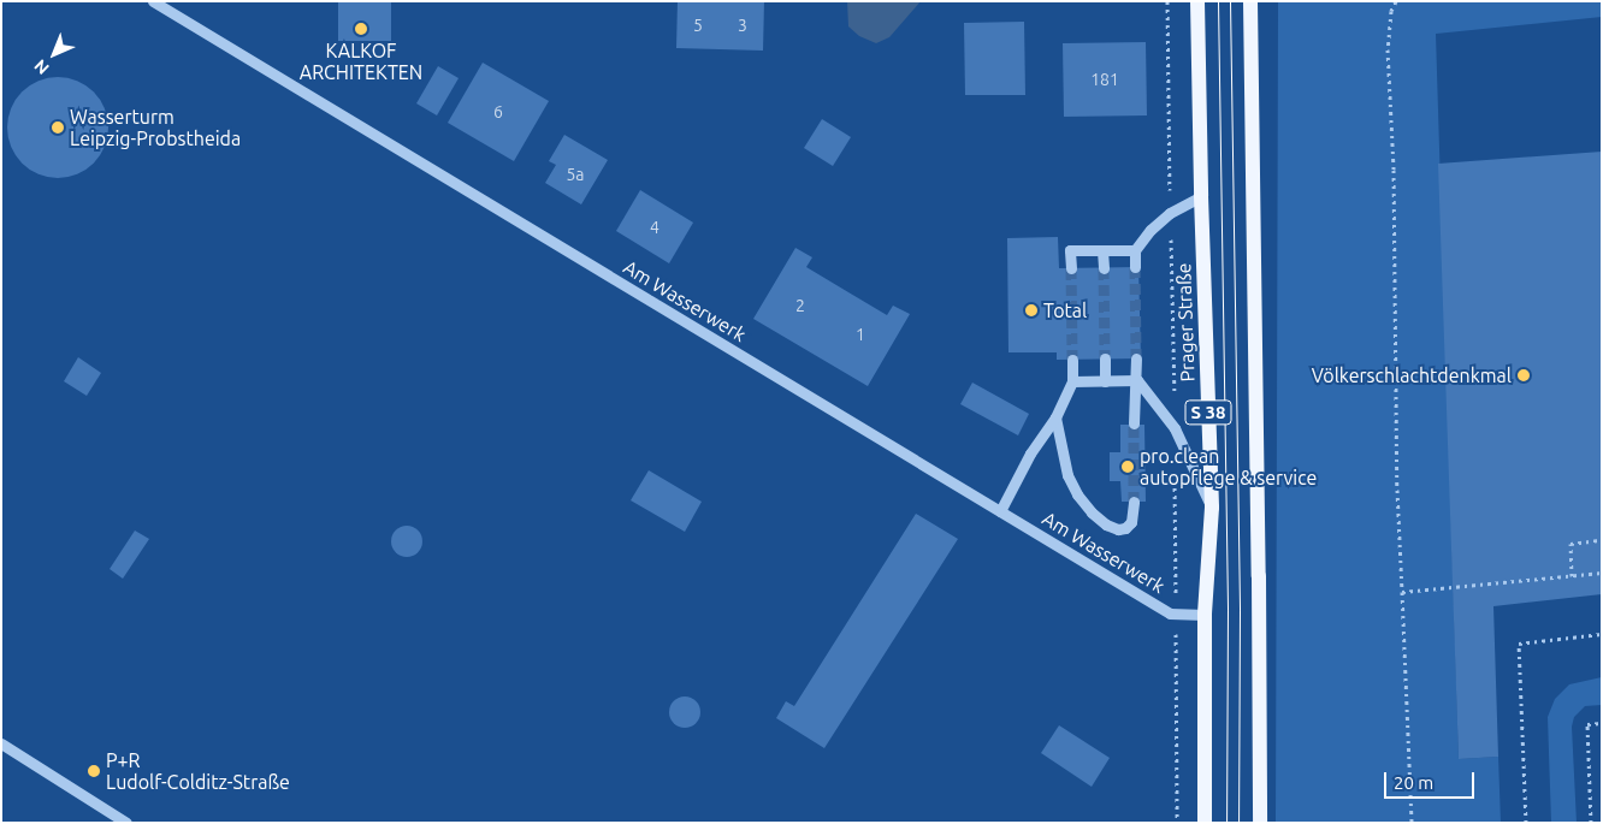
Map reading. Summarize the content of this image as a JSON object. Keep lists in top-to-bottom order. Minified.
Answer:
{"streets":{"main road":["Prager Straße","S 38"],"street":["Am Wasserwerk"]},"crossings":[["Am Wasserwerk","Prager Straße"]],"places":["KALKOF ARCHITEKTEN","Wasserturm Leipzig-Probstheida","Total","Völkerschlachtdenkmal","pro.clean autopflege & service","P+R Ludolf-Colditz-Straße"],"house_numbers":["5","3","181","6","5a","4","2","1"],"scale_bar":"20 m","north":"bottom left"}
